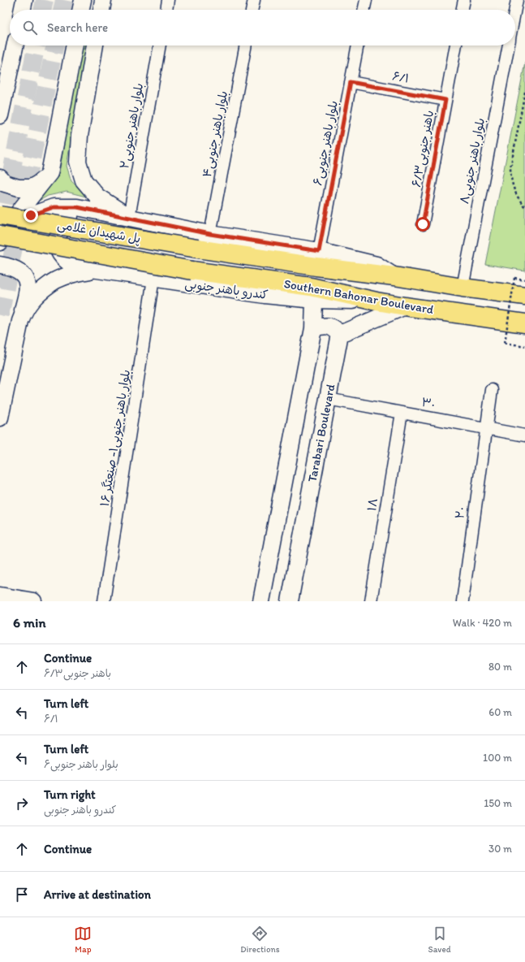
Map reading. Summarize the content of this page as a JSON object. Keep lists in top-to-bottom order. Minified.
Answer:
{"streets":{"main road":["پل شهیدان غلامی","کندرو باهنر جنوبی","Southern Bahonar Boulevard","Tarabari Boulevard"],"street":["۶/۱","بلوار باهنر جنوبی۲","بلوار باهنر جنوبی۴","بلوار باهنر جنوبی۶","۶/۳باهنر جنوبی","۸بلوار باهنر جنوبی","۳۰","بلوار باهنر جنوبی۱- صنعتگر ۱۶","۱۸","۲۰"]},"crossings":[["۶/۱","بلوار باهنر جنوبی۶"],["۶/۱","۶/۳باهنر جنوبی"],["۸بلوار باهنر جنوبی","Southern Bahonar Boulevard"],["پل شهیدان غلامی","Southern Bahonar Boulevard"],["کندرو باهنر جنوبی","Southern Bahonar Boulevard"],["کندرو باهنر جنوبی","بلوار باهنر جنوبی۱- صنعتگر ۱۶"],["۳۰","Tarabari Boulevard"],["۳۰","۱۸"],["۳۰","۲۰"]],"page":{"search":"Search here","heading":["6 min","Walk · 420 m"],"list":[["Continue","۶/۳باهنر جنوبی","80 m"],["Turn left","۶/۱","60 m"],["Turn left","بلوار باهنر جنوبی۶","100 m"],["Turn right","کندرو باهنر جنوبی","150 m"],["Continue","30 m"],"Arrive at destination"],"nav":["Map","Directions","Saved"]}}
